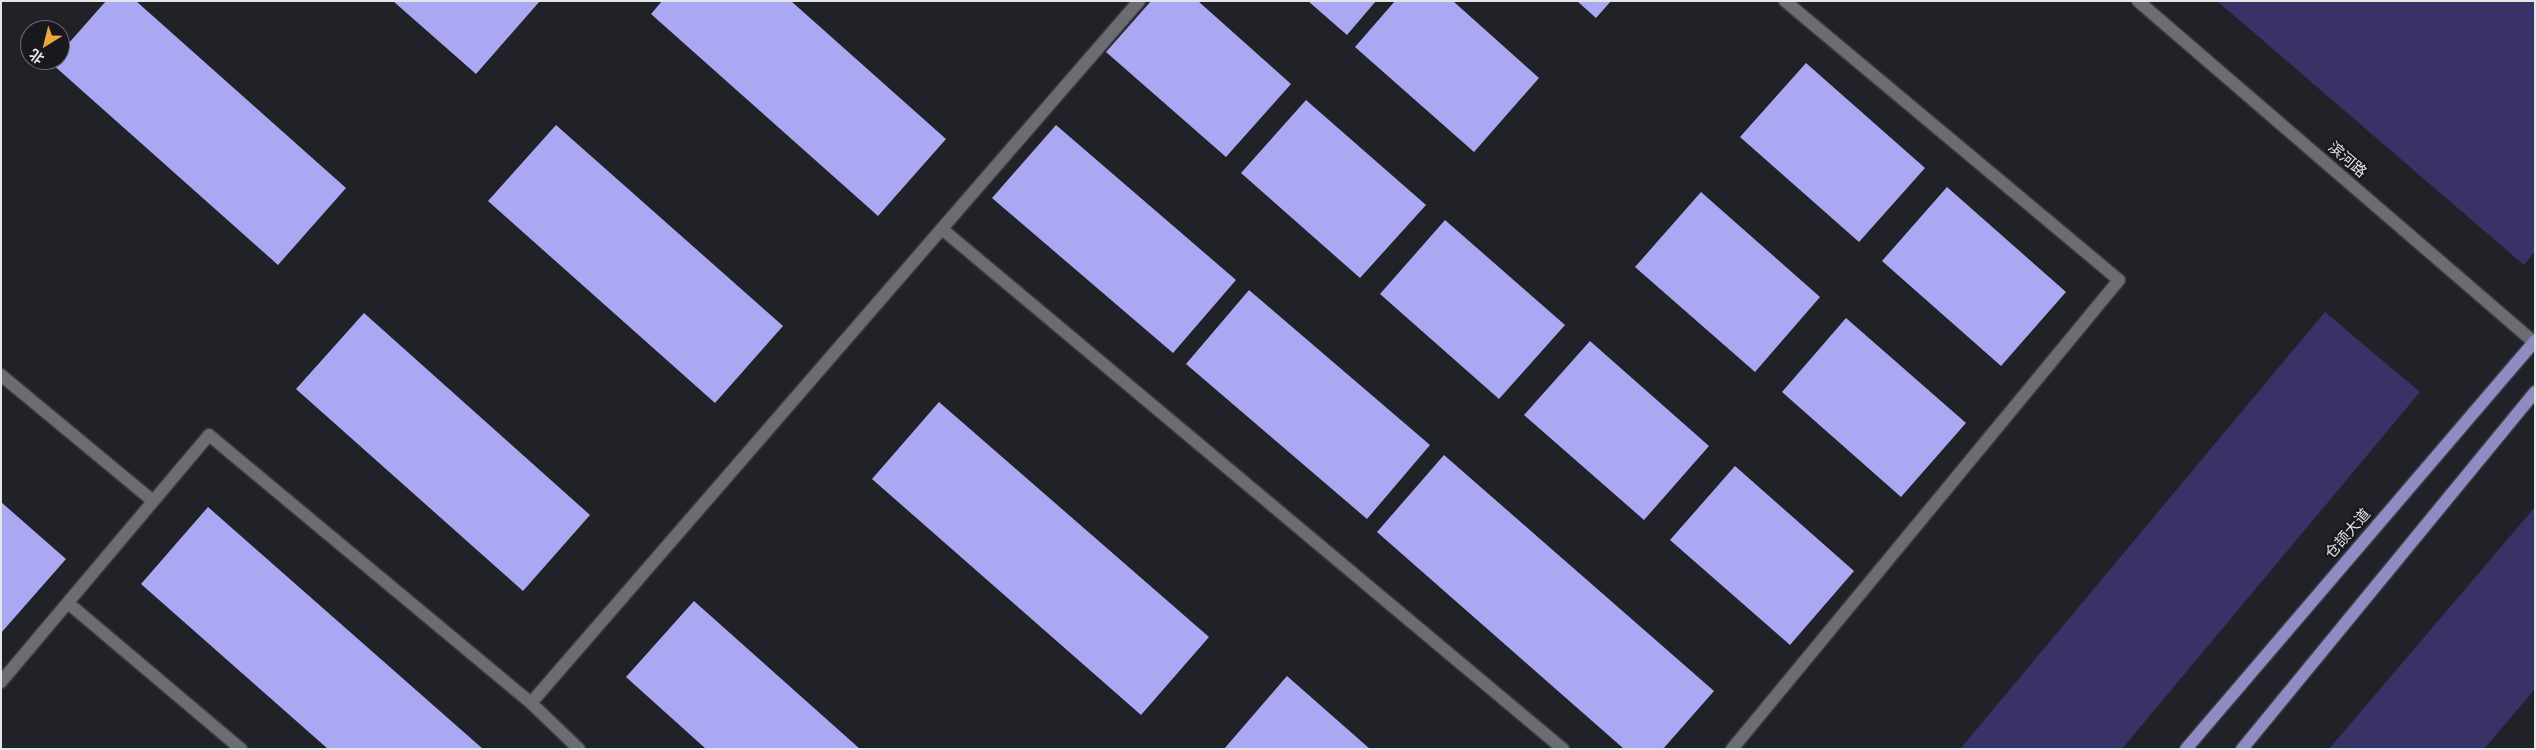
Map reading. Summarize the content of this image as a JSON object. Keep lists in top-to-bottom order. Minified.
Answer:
{"streets":{"main road":["仓颉大道"],"street":["滨河路"]},"crossings":[["滨河路","仓颉大道"]],"north":"bottom left"}
